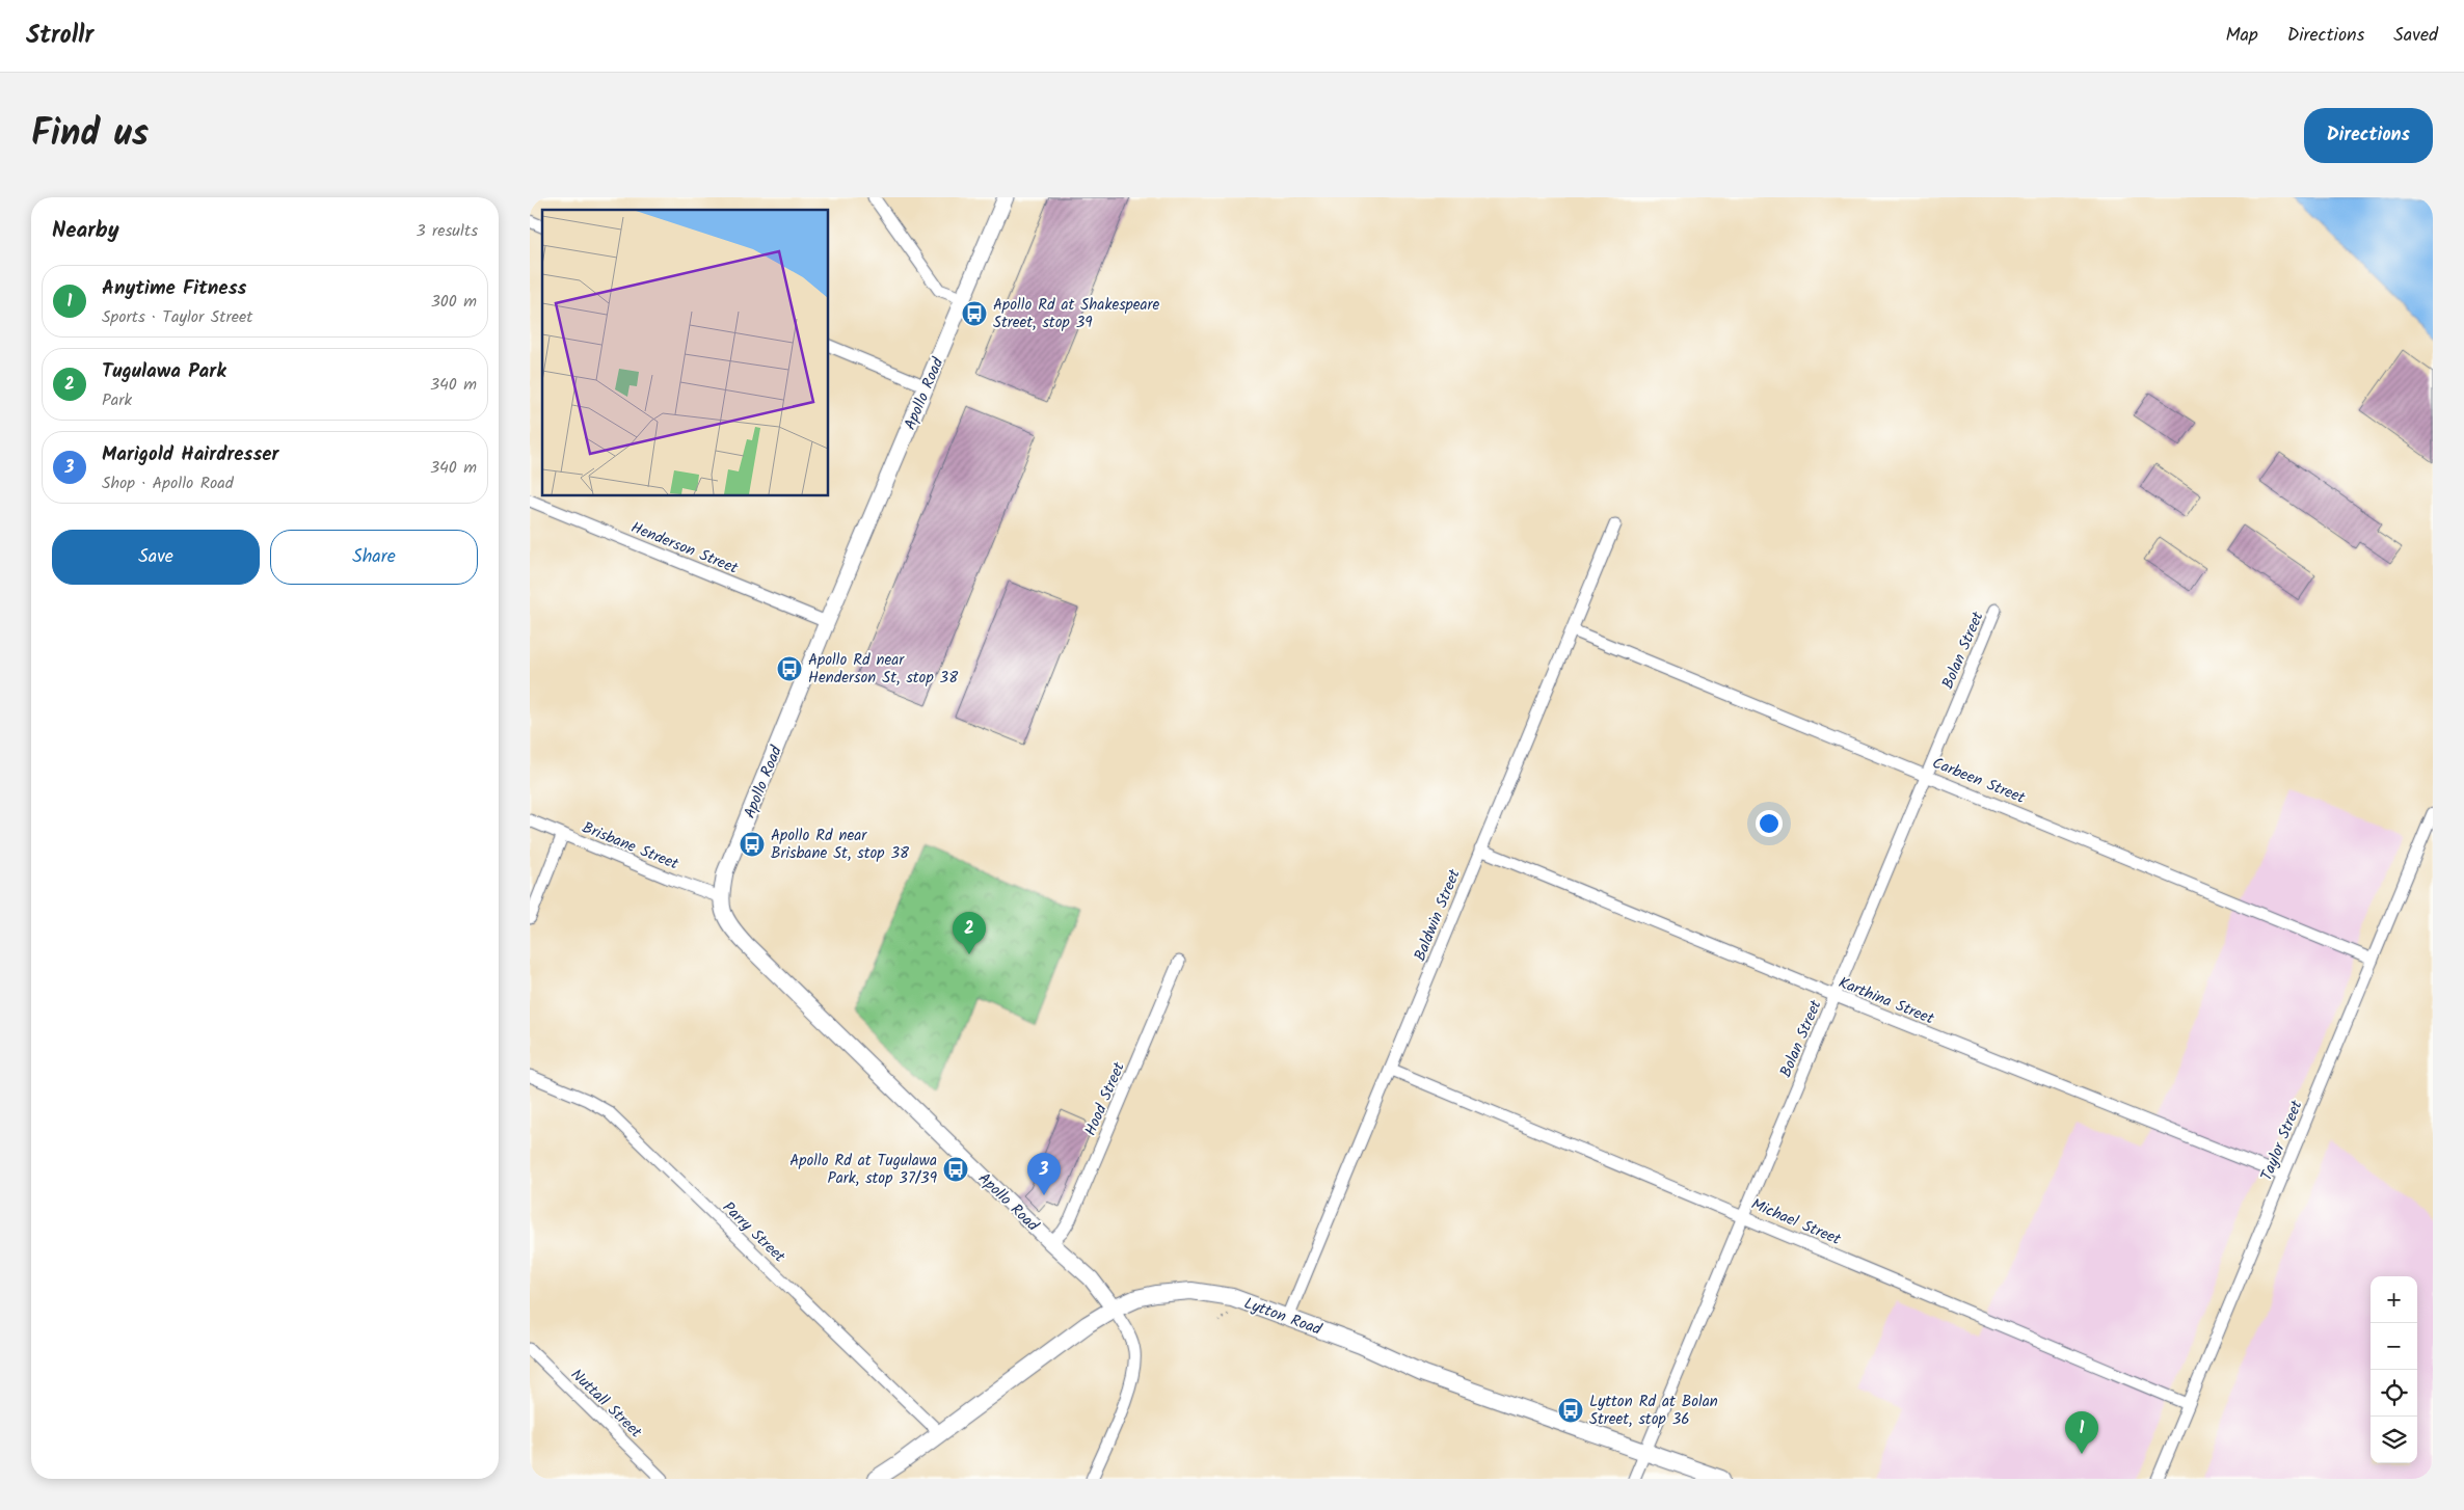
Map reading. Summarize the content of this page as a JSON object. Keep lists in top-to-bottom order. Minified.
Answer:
{"streets":{"main road":["Lytton Road"],"street":["Apollo Road","Henderson Street","Bolan Street","Carbeen Street","Brisbane Street","Baldwin Street","Karthina Street","Hood Street","Taylor Street","Michael Street","Parry Street","Nuttall Street"]},"crossings":[["Apollo Road","Henderson Street"],["Apollo Road","Brisbane Street"],["Apollo Road","Hood Street"],["Apollo Road","Lytton Road"],["Bolan Street","Carbeen Street"],["Bolan Street","Karthina Street"],["Bolan Street","Michael Street"],["Bolan Street","Lytton Road"],["Carbeen Street","Baldwin Street"],["Carbeen Street","Taylor Street"],["Baldwin Street","Karthina Street"],["Baldwin Street","Michael Street"],["Baldwin Street","Lytton Road"],["Karthina Street","Taylor Street"],["Taylor Street","Michael Street"],["Parry Street","Lytton Road"]],"places":{"bus stop":["Apollo Rd at Shakespeare Street, stop 39","Apollo Rd near Henderson St, stop 38","Apollo Rd near Brisbane St, stop 38","Apollo Rd at Tugulawa Park, stop 37/39","Lytton Rd at Bolan Street, stop 36"]},"page":{"header":"Strollr","nav":["Map","Directions","Saved"],"title":"Find us","buttons":["Directions",["Save","Share"]],"heading":["Nearby","3 results"],"list":[{"mark":"1","name":"Anytime Fitness","note":"Sports · Taylor Street","value":"300 m"},{"mark":"2","name":"Tugulawa Park","note":"Park","value":"340 m"},{"mark":"3","name":"Marigold Hairdresser","note":"Shop · Apollo Road","value":"340 m"}],"pins":["2","3","1"],"map_buttons":["+","−"]}}
